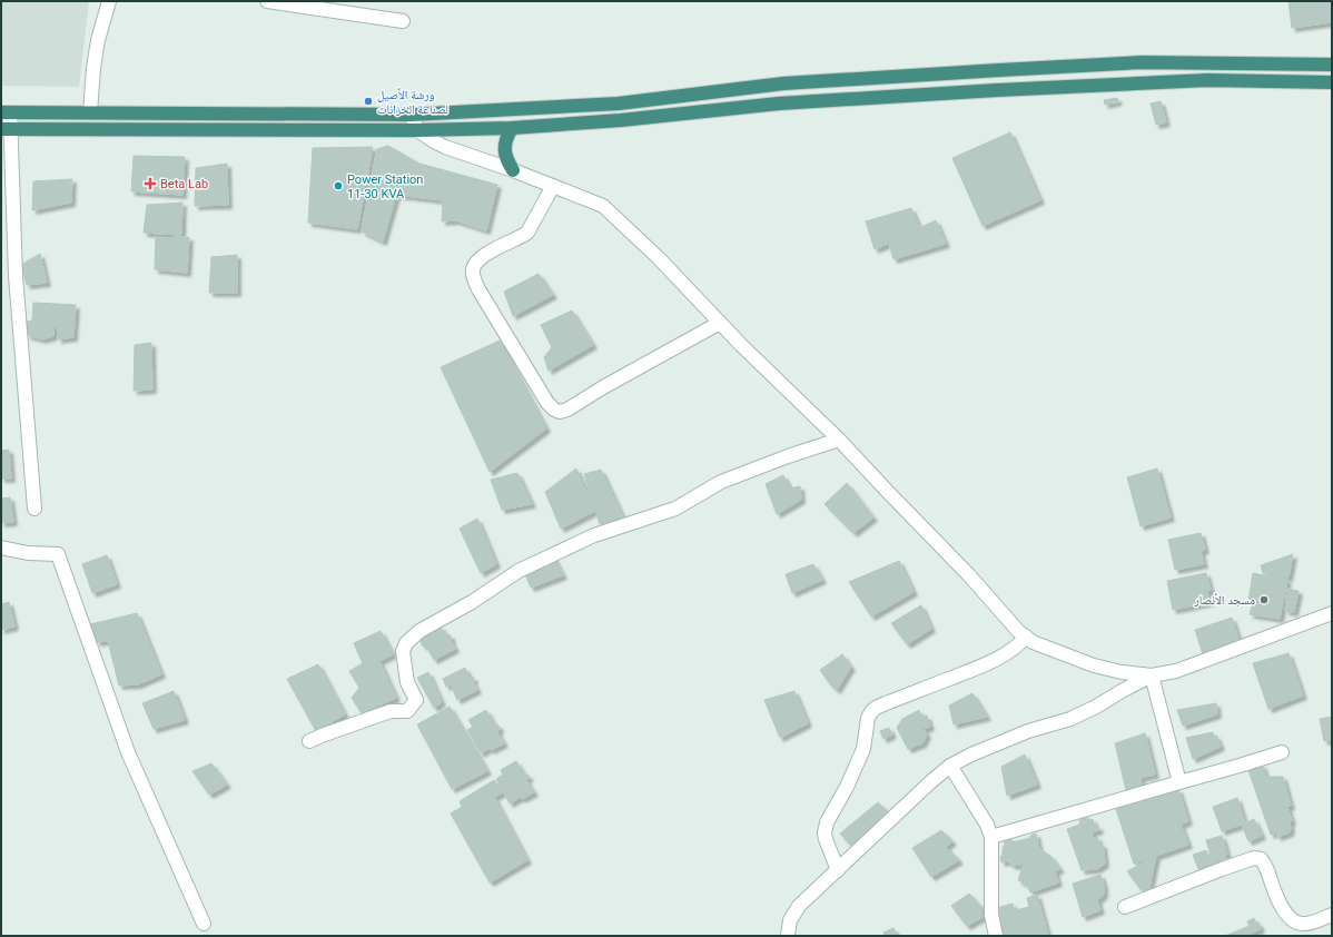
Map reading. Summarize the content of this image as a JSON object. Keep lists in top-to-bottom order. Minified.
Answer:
{"places":{"other":["ورشة الأصيل لصناعة الخزانات","Power Station 11-30 KVA","مسجد الأنصار"],"health":["Beta Lab"]}}
